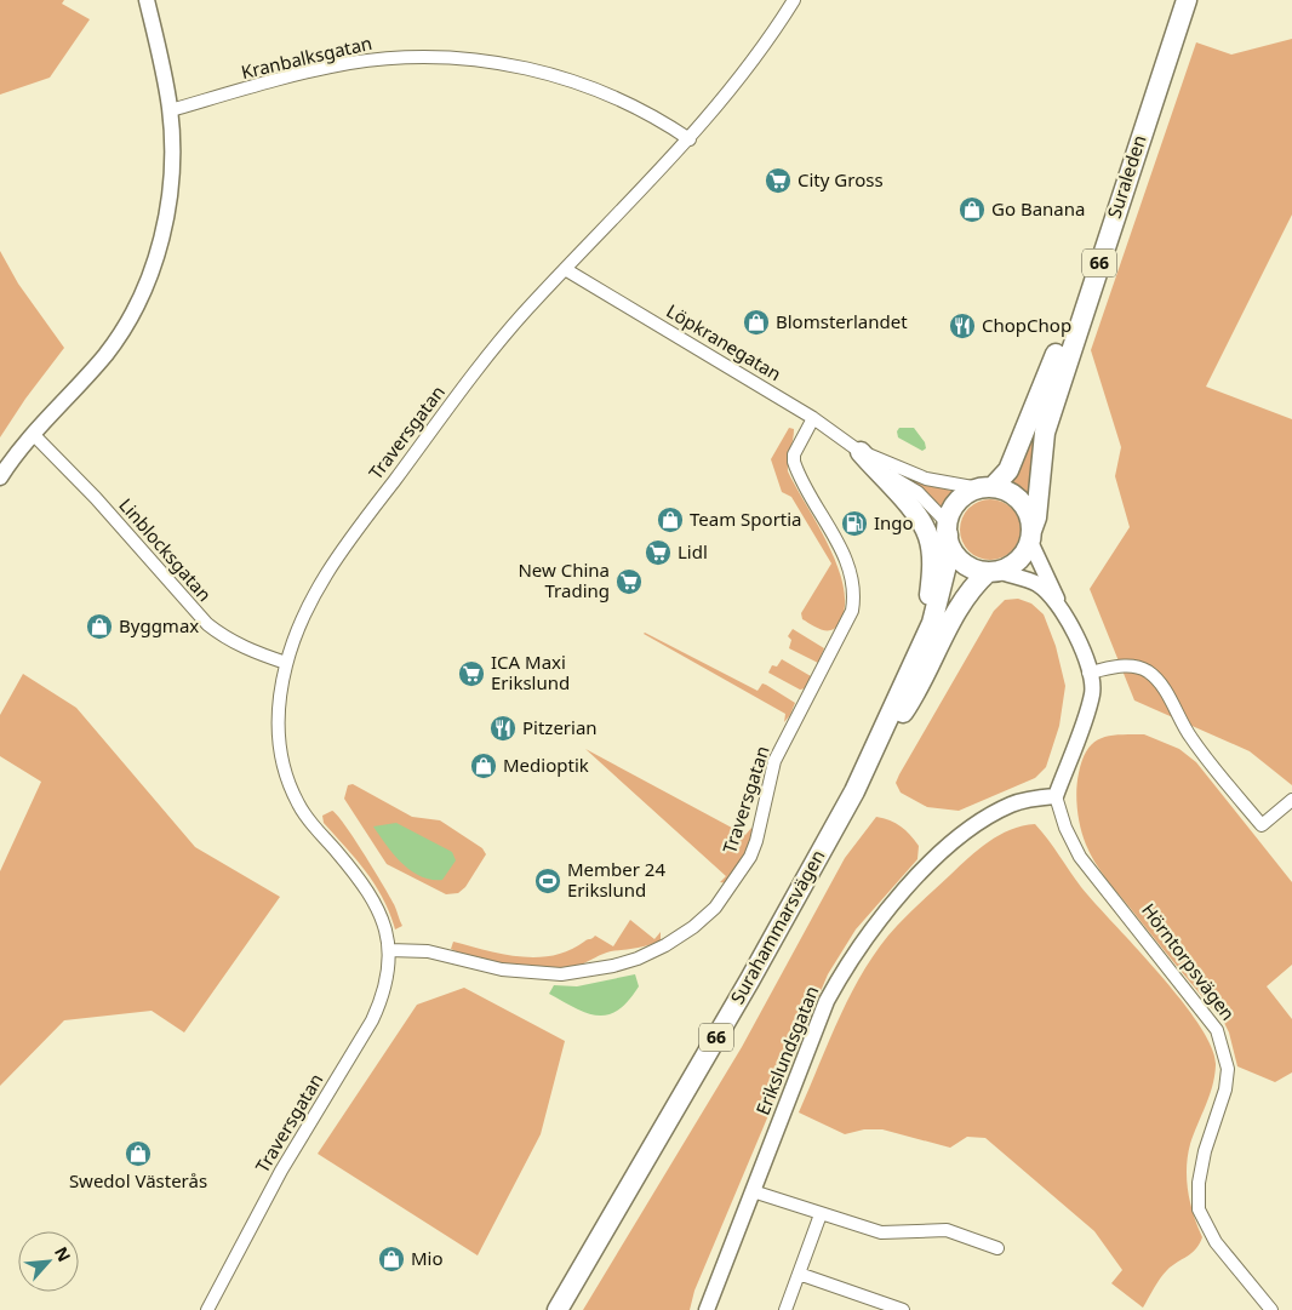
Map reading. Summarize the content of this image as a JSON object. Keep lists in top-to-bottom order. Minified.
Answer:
{"streets":{"main road":["Suraleden","66","Surahammarsvägen"],"street":["Kranbalksgatan","Löpkranegatan","Traversgatan","Linblocksgatan","Hörntorpsvägen","Erikslundsgatan"]},"crossings":[["Kranbalksgatan","Traversgatan"],["Suraleden","66"],["Suraleden","Löpkranegatan"],["Suraleden","Surahammarsvägen"],["66","Löpkranegatan"],["66","Surahammarsvägen"],["Löpkranegatan","Traversgatan"],["Löpkranegatan","Surahammarsvägen"],["Traversgatan","Linblocksgatan"],["Hörntorpsvägen","Erikslundsgatan"]],"places":{"supermarket":["City Gross","Lidl","New China Trading","ICA Maxi Erikslund"],"shop":["Go Banana","Blomsterlandet","Team Sportia","Byggmax","Medioptik","Swedol Västerås","Mio"],"restaurant":["ChopChop","Pitzerian"],"fuel station":["Ingo"],"sports":["Member 24 Erikslund"]},"north":"top right"}
